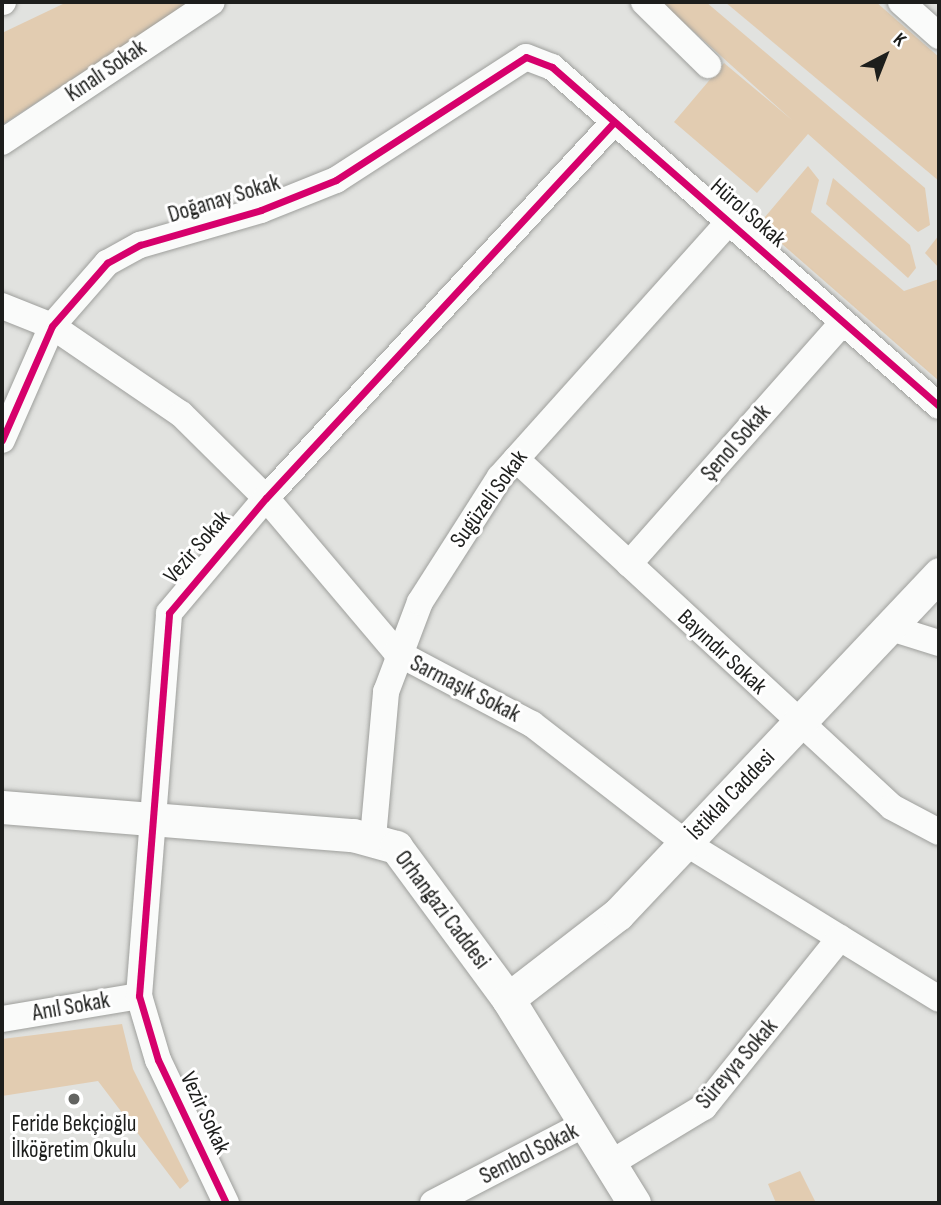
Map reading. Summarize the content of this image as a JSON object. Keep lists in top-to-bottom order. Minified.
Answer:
{"streets":{"street":["Kınalı Sokak","Doğanay Sokak","Hürol Sokak","Şenol Sokak","Sugüzeli Sokak","Vezir Sokak","Bayındır Sokak","Sarmaşık Sokak","İstiklal Caddesi","Orhangazi Caddesi","Anıl Sokak","Süreyya Sokak","Sembol Sokak"]},"crossings":[["Doğanay Sokak","Hürol Sokak"],["Doğanay Sokak","Sarmaşık Sokak"],["Hürol Sokak","Şenol Sokak"],["Hürol Sokak","Sugüzeli Sokak"],["Hürol Sokak","Vezir Sokak"],["Şenol Sokak","Bayındır Sokak"],["Sugüzeli Sokak","Bayındır Sokak"],["Sugüzeli Sokak","Sarmaşık Sokak"],["Sugüzeli Sokak","Orhangazi Caddesi"],["Vezir Sokak","Sarmaşık Sokak"],["Vezir Sokak","Orhangazi Caddesi"],["Vezir Sokak","Anıl Sokak"],["Bayındır Sokak","İstiklal Caddesi"],["Sarmaşık Sokak","İstiklal Caddesi"],["Sarmaşık Sokak","Süreyya Sokak"],["İstiklal Caddesi","Orhangazi Caddesi"],["Orhangazi Caddesi","Süreyya Sokak"],["Orhangazi Caddesi","Sembol Sokak"]],"places":["Feride Bekçioğlu İlköğretim Okulu"],"north":"top right"}
